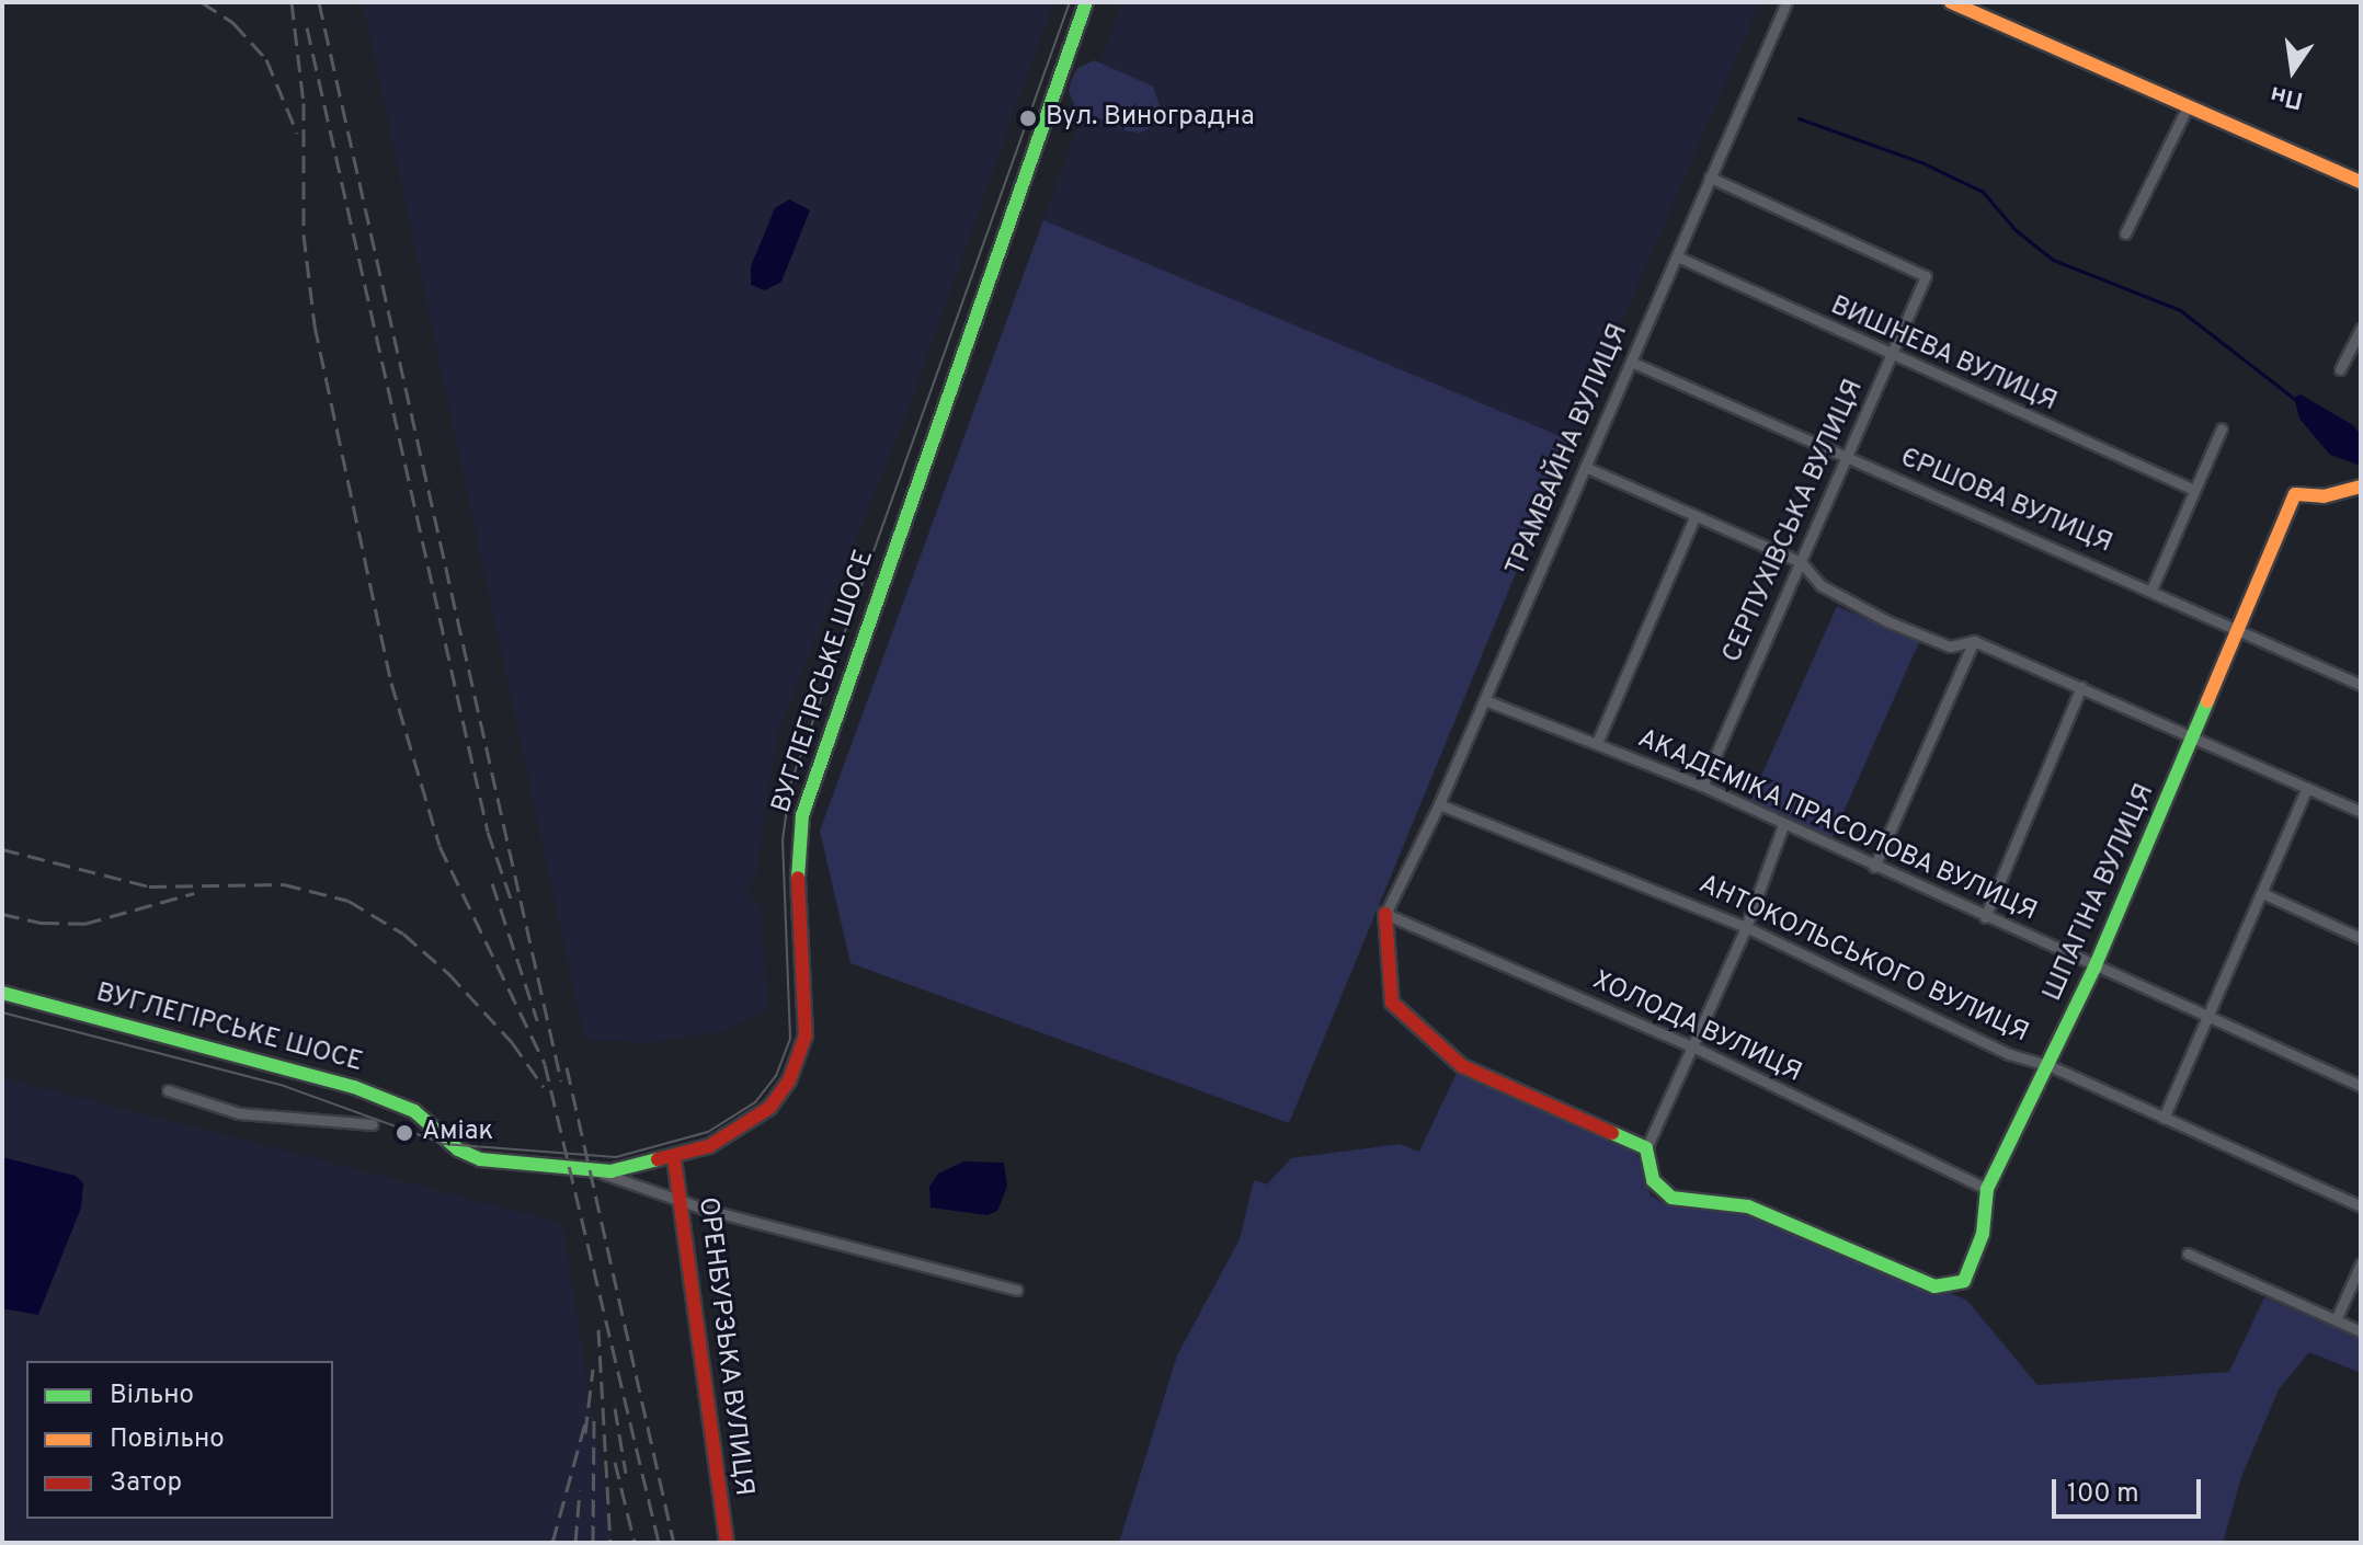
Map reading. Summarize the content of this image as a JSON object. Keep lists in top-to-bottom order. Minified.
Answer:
{"streets":{"street":["ВИШНЕВА ВУЛИЦЯ","ТРАМВАЙНА ВУЛИЦЯ","ЄРШОВА ВУЛИЦЯ","СЕРПУХІВСЬКА ВУЛИЦЯ","ВУГЛЕГІРСЬКЕ ШОСЕ","АКАДЕМІКА ПРАСОЛОВА ВУЛИЦЯ","ШПАГІНА ВУЛИЦЯ","АНТОКОЛЬСЬКОГО ВУЛИЦЯ","ХОЛОДА ВУЛИЦЯ","ОРЕНБУРЗЬКА ВУЛИЦЯ"]},"crossings":[["ВИШНЕВА ВУЛИЦЯ","ТРАМВАЙНА ВУЛИЦЯ"],["ВИШНЕВА ВУЛИЦЯ","СЕРПУХІВСЬКА ВУЛИЦЯ"],["ТРАМВАЙНА ВУЛИЦЯ","ЄРШОВА ВУЛИЦЯ"],["ТРАМВАЙНА ВУЛИЦЯ","СЕРПУХІВСЬКА ВУЛИЦЯ"],["ТРАМВАЙНА ВУЛИЦЯ","АКАДЕМІКА ПРАСОЛОВА ВУЛИЦЯ"],["ТРАМВАЙНА ВУЛИЦЯ","АНТОКОЛЬСЬКОГО ВУЛИЦЯ"],["ТРАМВАЙНА ВУЛИЦЯ","ХОЛОДА ВУЛИЦЯ"],["ЄРШОВА ВУЛИЦЯ","СЕРПУХІВСЬКА ВУЛИЦЯ"],["ЄРШОВА ВУЛИЦЯ","ШПАГІНА ВУЛИЦЯ"],["СЕРПУХІВСЬКА ВУЛИЦЯ","АКАДЕМІКА ПРАСОЛОВА ВУЛИЦЯ"],["ВУГЛЕГІРСЬКЕ ШОСЕ","ОРЕНБУРЗЬКА ВУЛИЦЯ"],["АКАДЕМІКА ПРАСОЛОВА ВУЛИЦЯ","ШПАГІНА ВУЛИЦЯ"],["ШПАГІНА ВУЛИЦЯ","АНТОКОЛЬСЬКОГО ВУЛИЦЯ"],["ШПАГІНА ВУЛИЦЯ","ХОЛОДА ВУЛИЦЯ"]],"places":["Вул. Виноградна","Аміак"],"legend":["Вільно","Повільно","Затор"],"scale_bar":"100 m","north":"bottom"}
